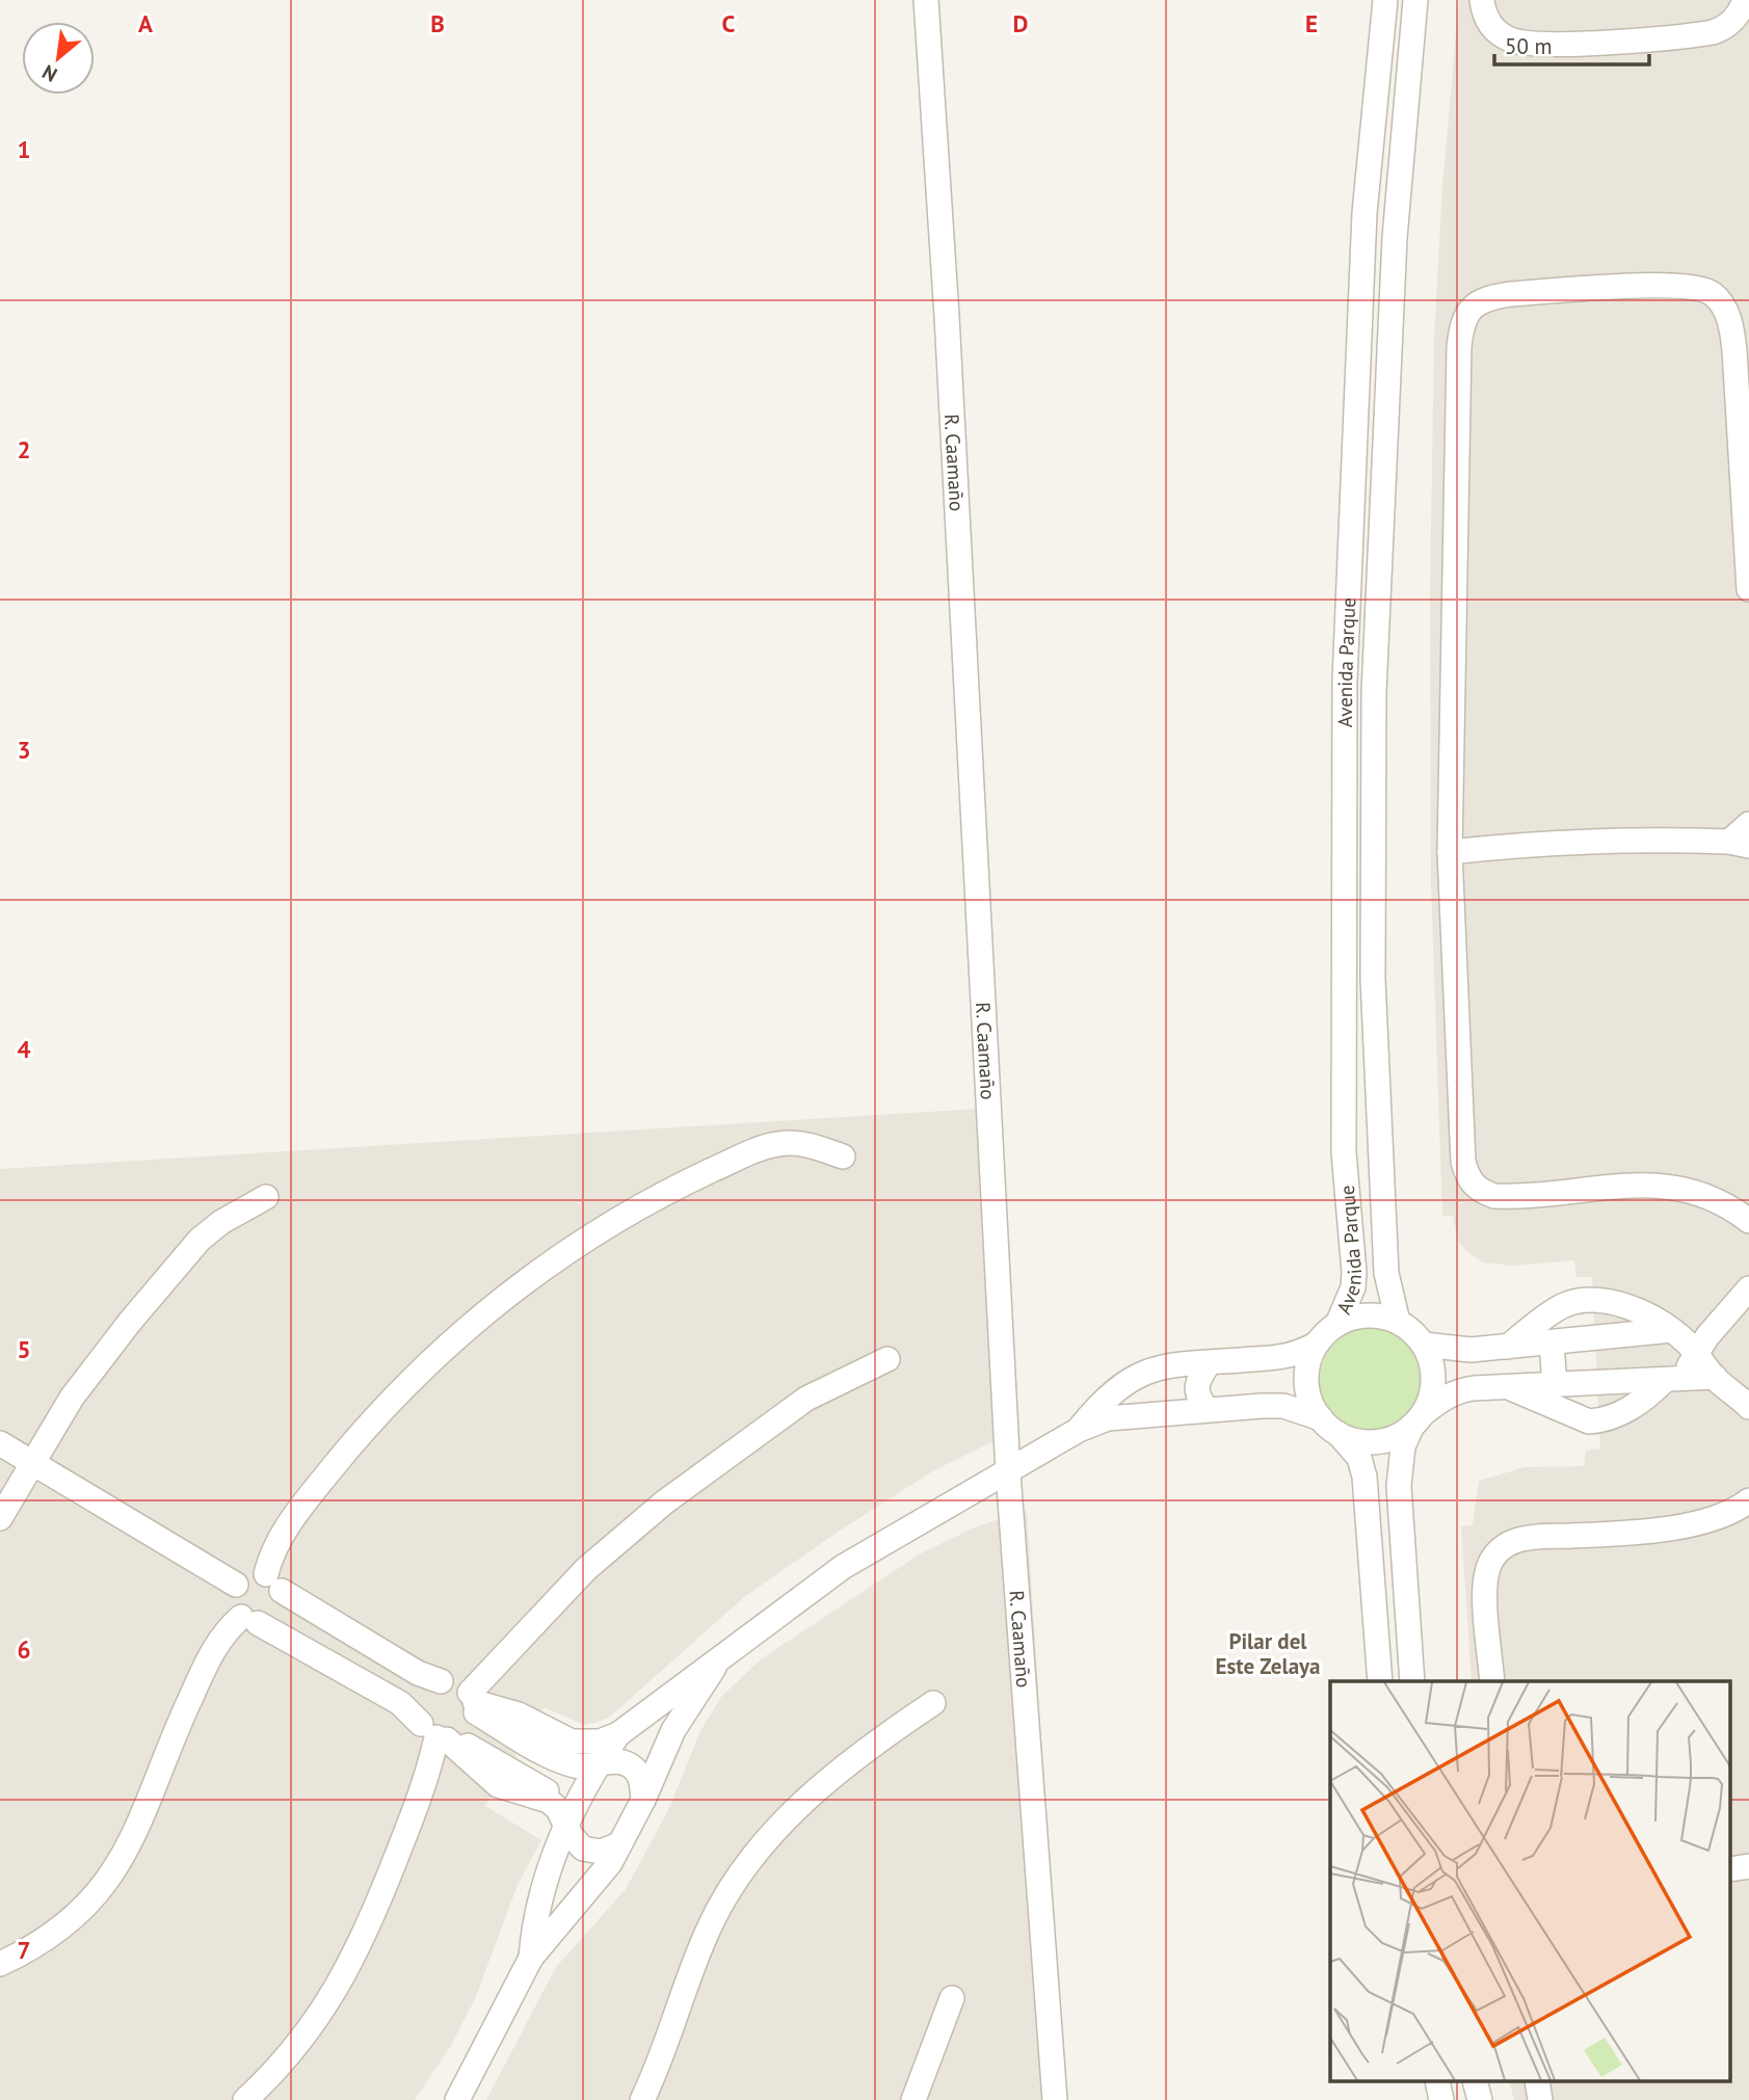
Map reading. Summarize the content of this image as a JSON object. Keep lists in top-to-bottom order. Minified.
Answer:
{"streets":{"street":["R. Caamaño","Avenida Parque"]},"districts":["Pilar del Este Zelaya"],"scale_bar":"50 m","north":"bottom left","grid":{"columns":["A","B","C","D","E"],"rows":["1","2","3","4","5","6","7"]}}
